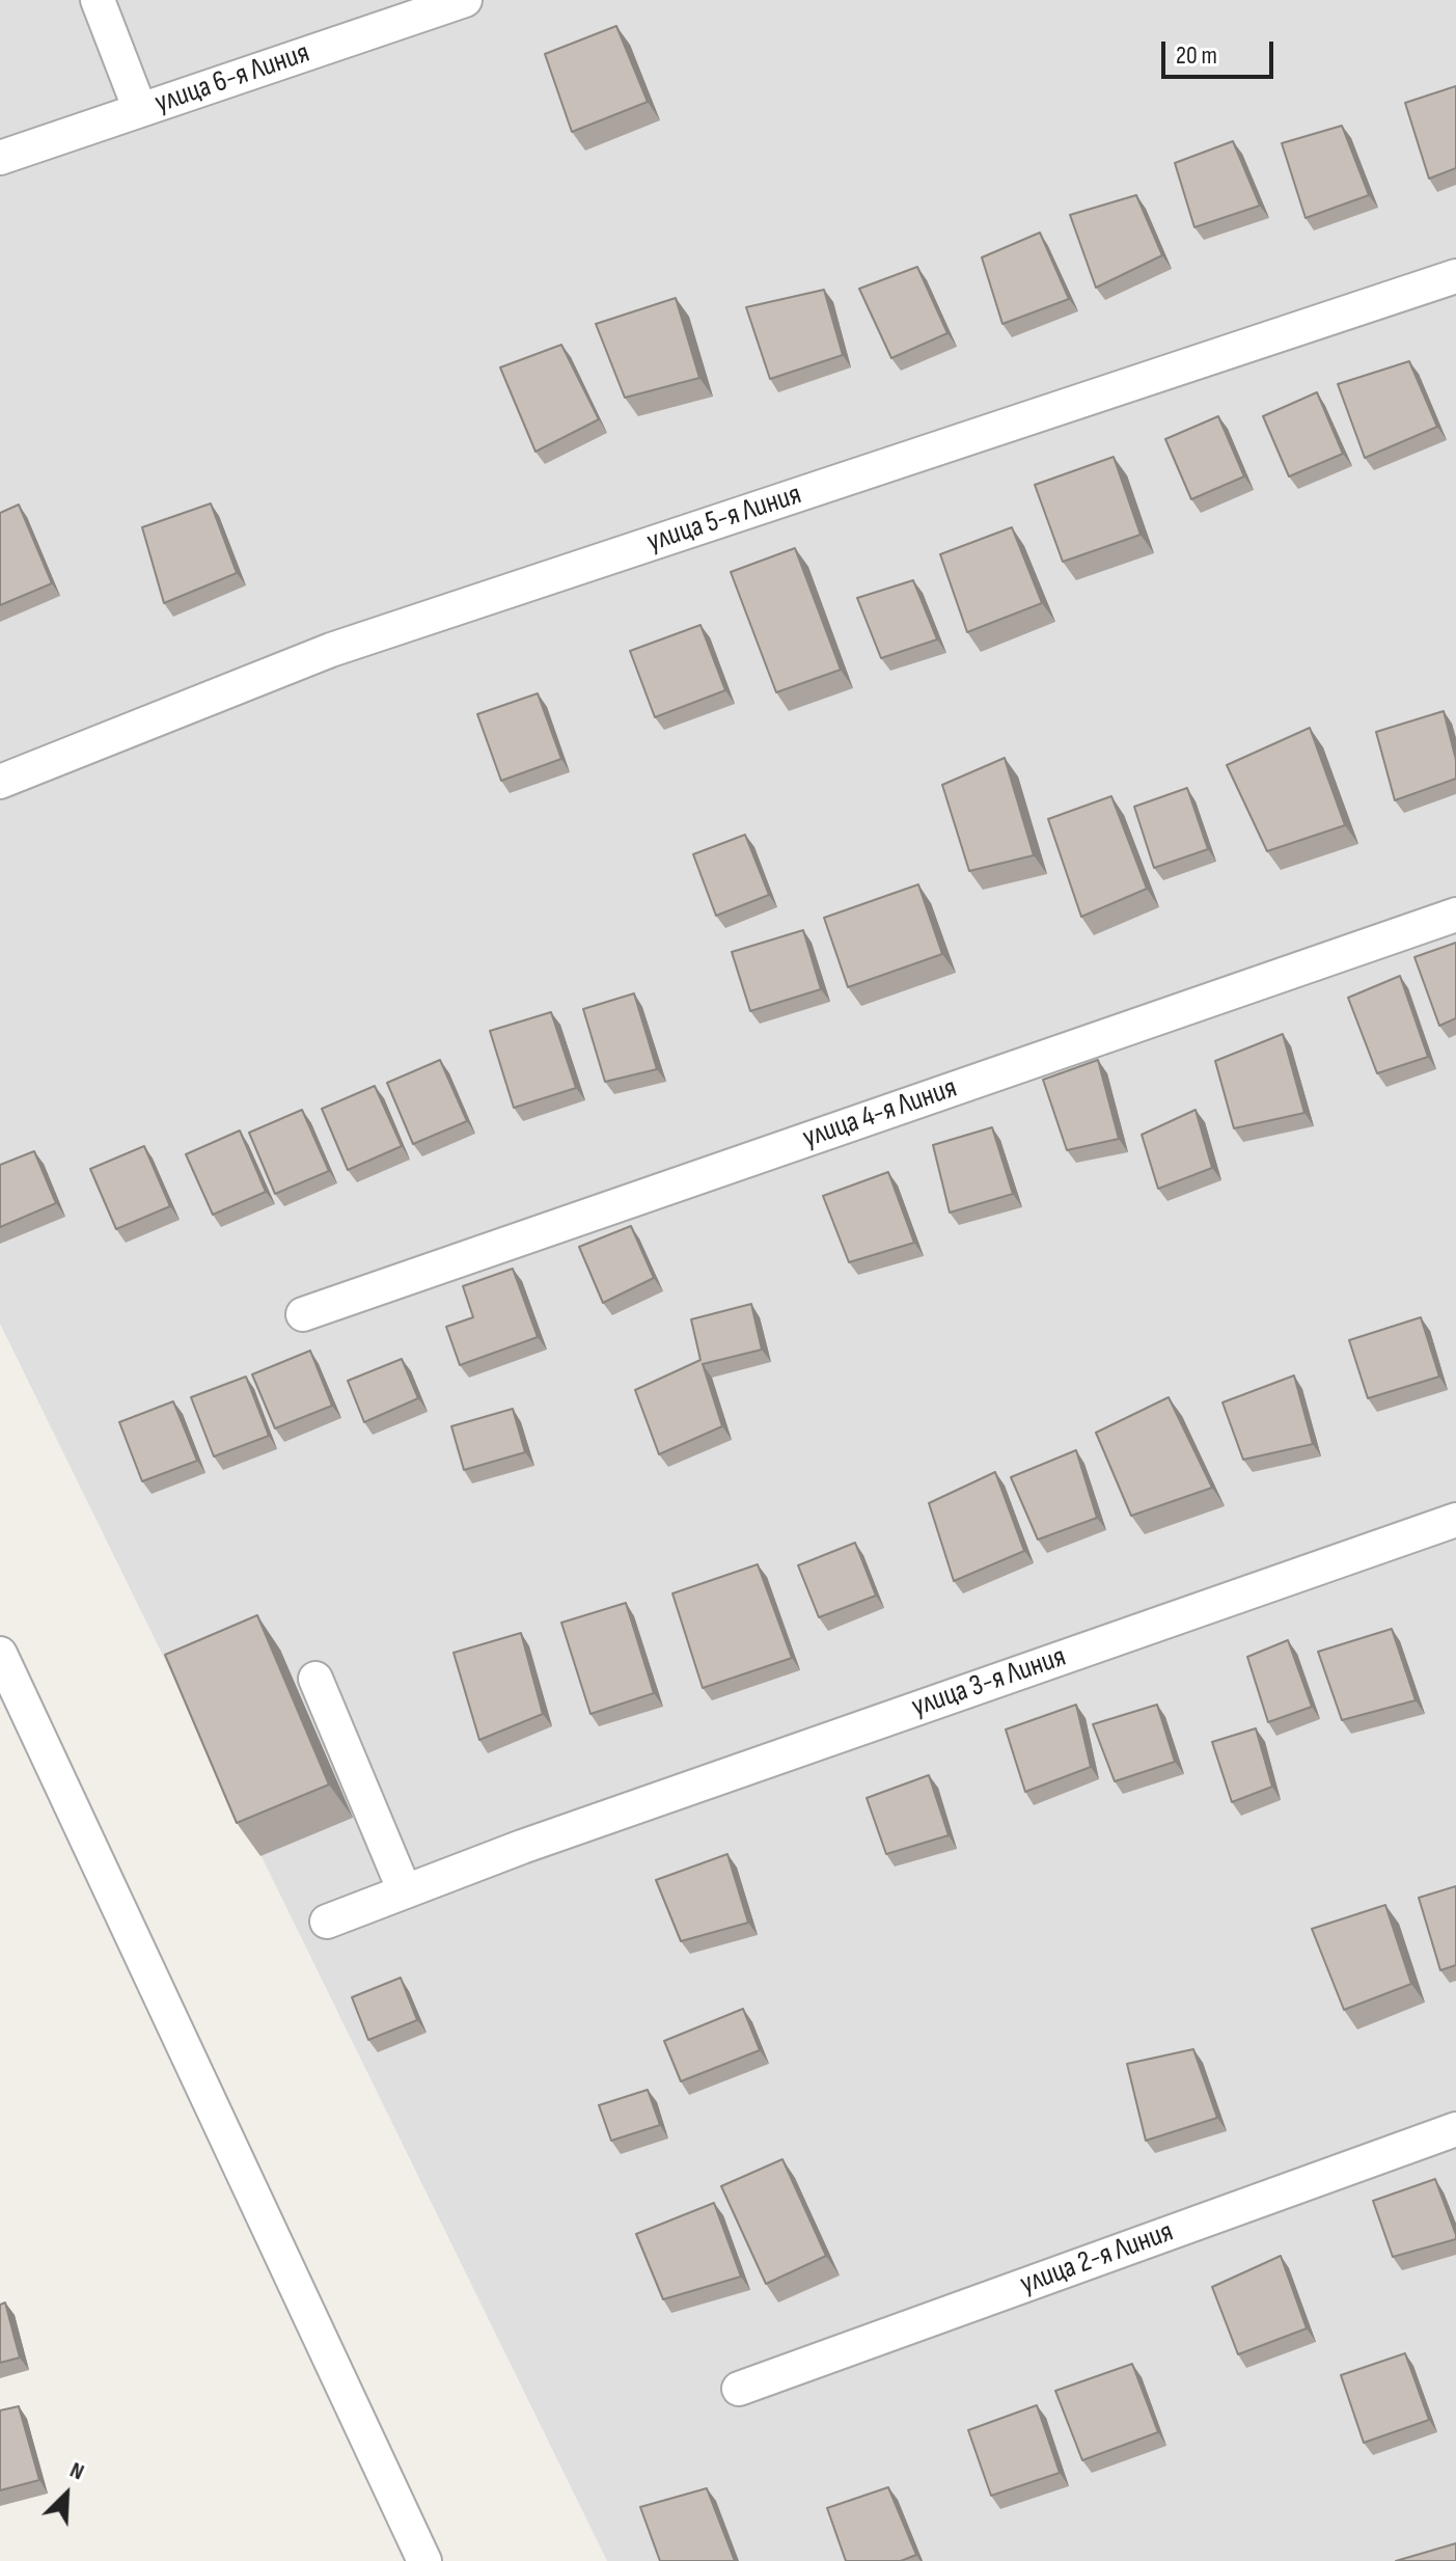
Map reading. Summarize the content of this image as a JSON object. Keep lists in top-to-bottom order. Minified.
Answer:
{"streets":{"street":["улица 6-я Линия","улица 5-я Линия","улица 4-я Линия","улица 3-я Линия","улица 2-я Линия"]},"scale_bar":"20 m","north":"top right"}
